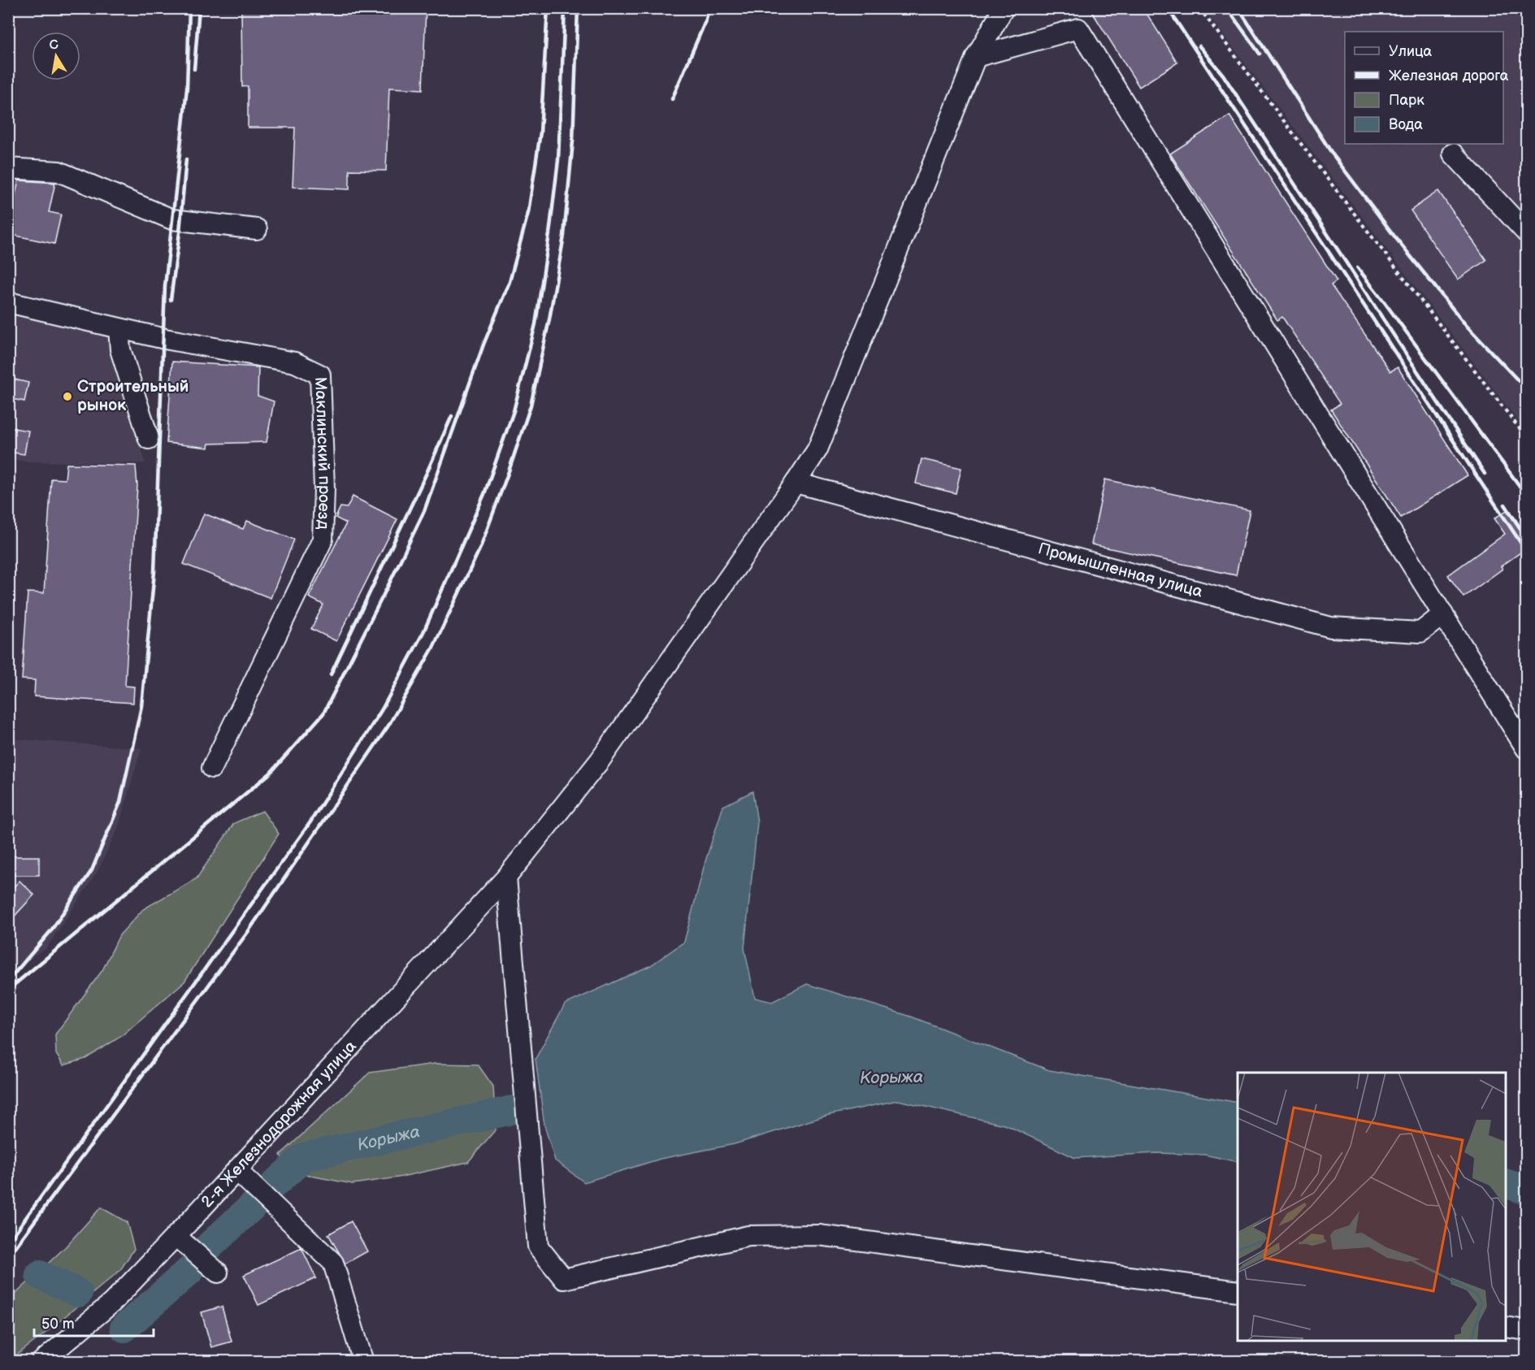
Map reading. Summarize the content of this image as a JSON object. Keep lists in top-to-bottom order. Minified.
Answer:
{"streets":{"street":["Маклинский проезд","Промышленная улица","2-я Железнодорожная улица"]},"crossings":[["Промышленная улица","2-я Железнодорожная улица"]],"water":["Корыжа"],"places":["Строительный рынок"],"legend":["Улица","Железная дорога","Парк","Вода"],"scale_bar":"50 m","north":"top"}
